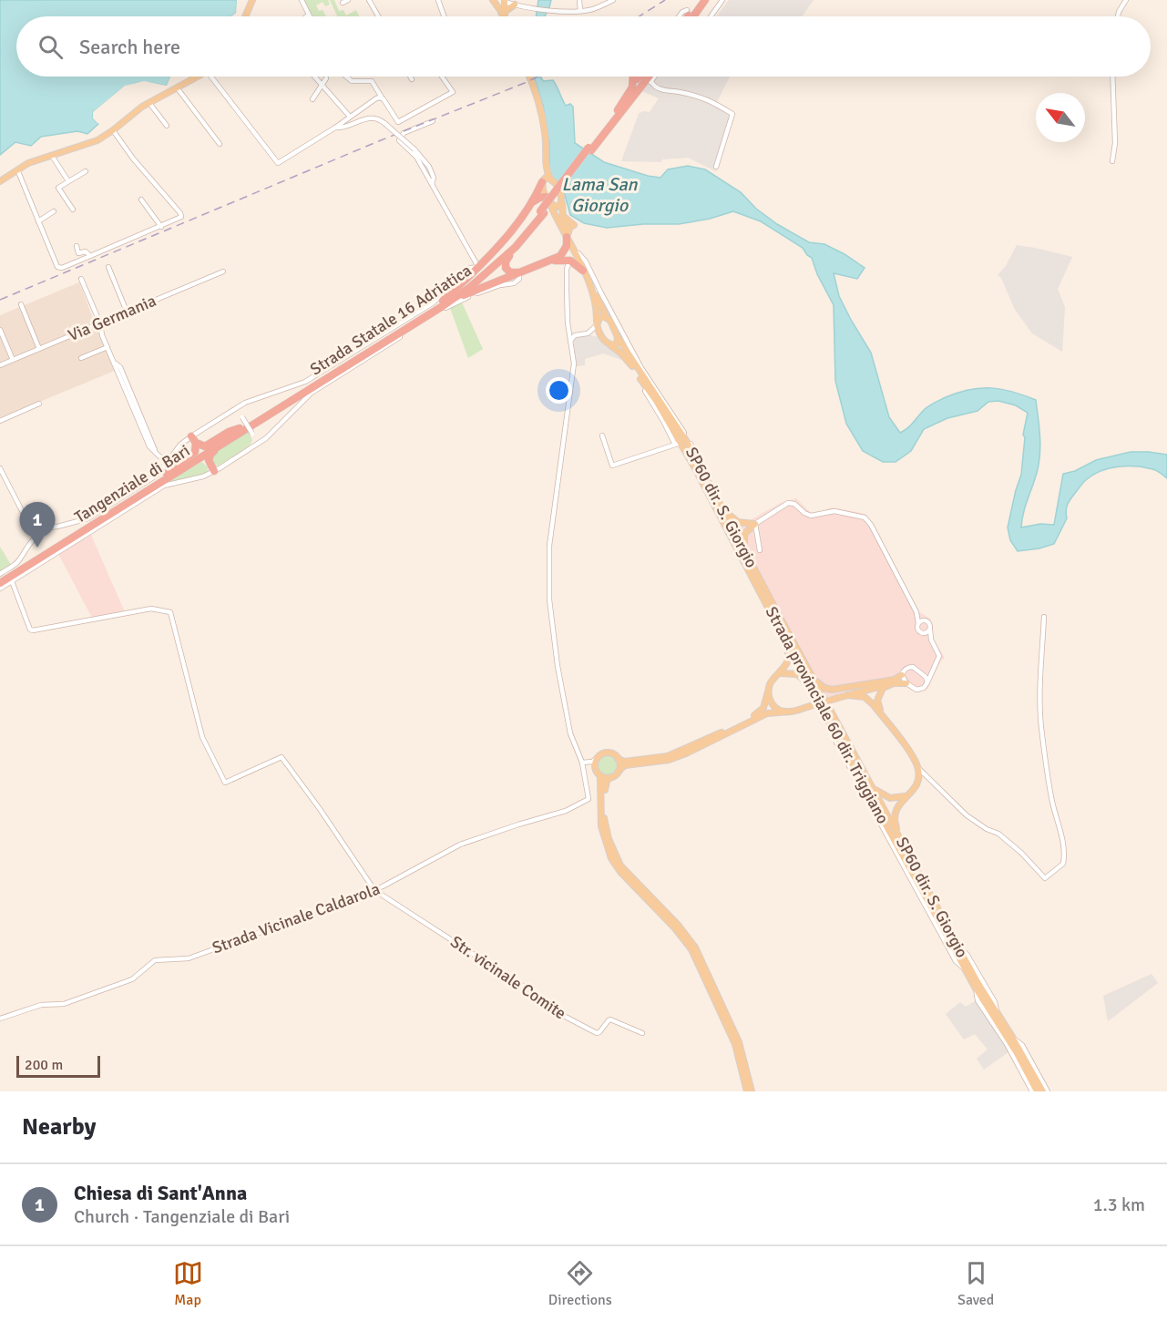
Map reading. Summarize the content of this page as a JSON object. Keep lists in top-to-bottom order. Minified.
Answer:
{"streets":{"highway":["Strada Statale 16 Adriatica","Tangenziale di Bari"],"main road":["SP60 dir. S. Giorgio","Strada provinciale 60 dir. Triggiano"],"street":["Via Germania","Strada Vicinale Caldarola","Str. vicinale Comite"]},"crossings":[["Strada Statale 16 Adriatica","Tangenziale di Bari"],["Strada Vicinale Caldarola","Str. vicinale Comite"]],"water":["Lama San Giorgio"],"scale_bar":"200 m","north":"top left","page":{"search":"Search here","pins":"1","scale":"200 m","heading":"Nearby","list":[{"mark":"1","name":"Chiesa di Sant'Anna","note":"Church · Tangenziale di Bari","value":"1.3 km"}],"nav":["Map","Directions","Saved"]}}
